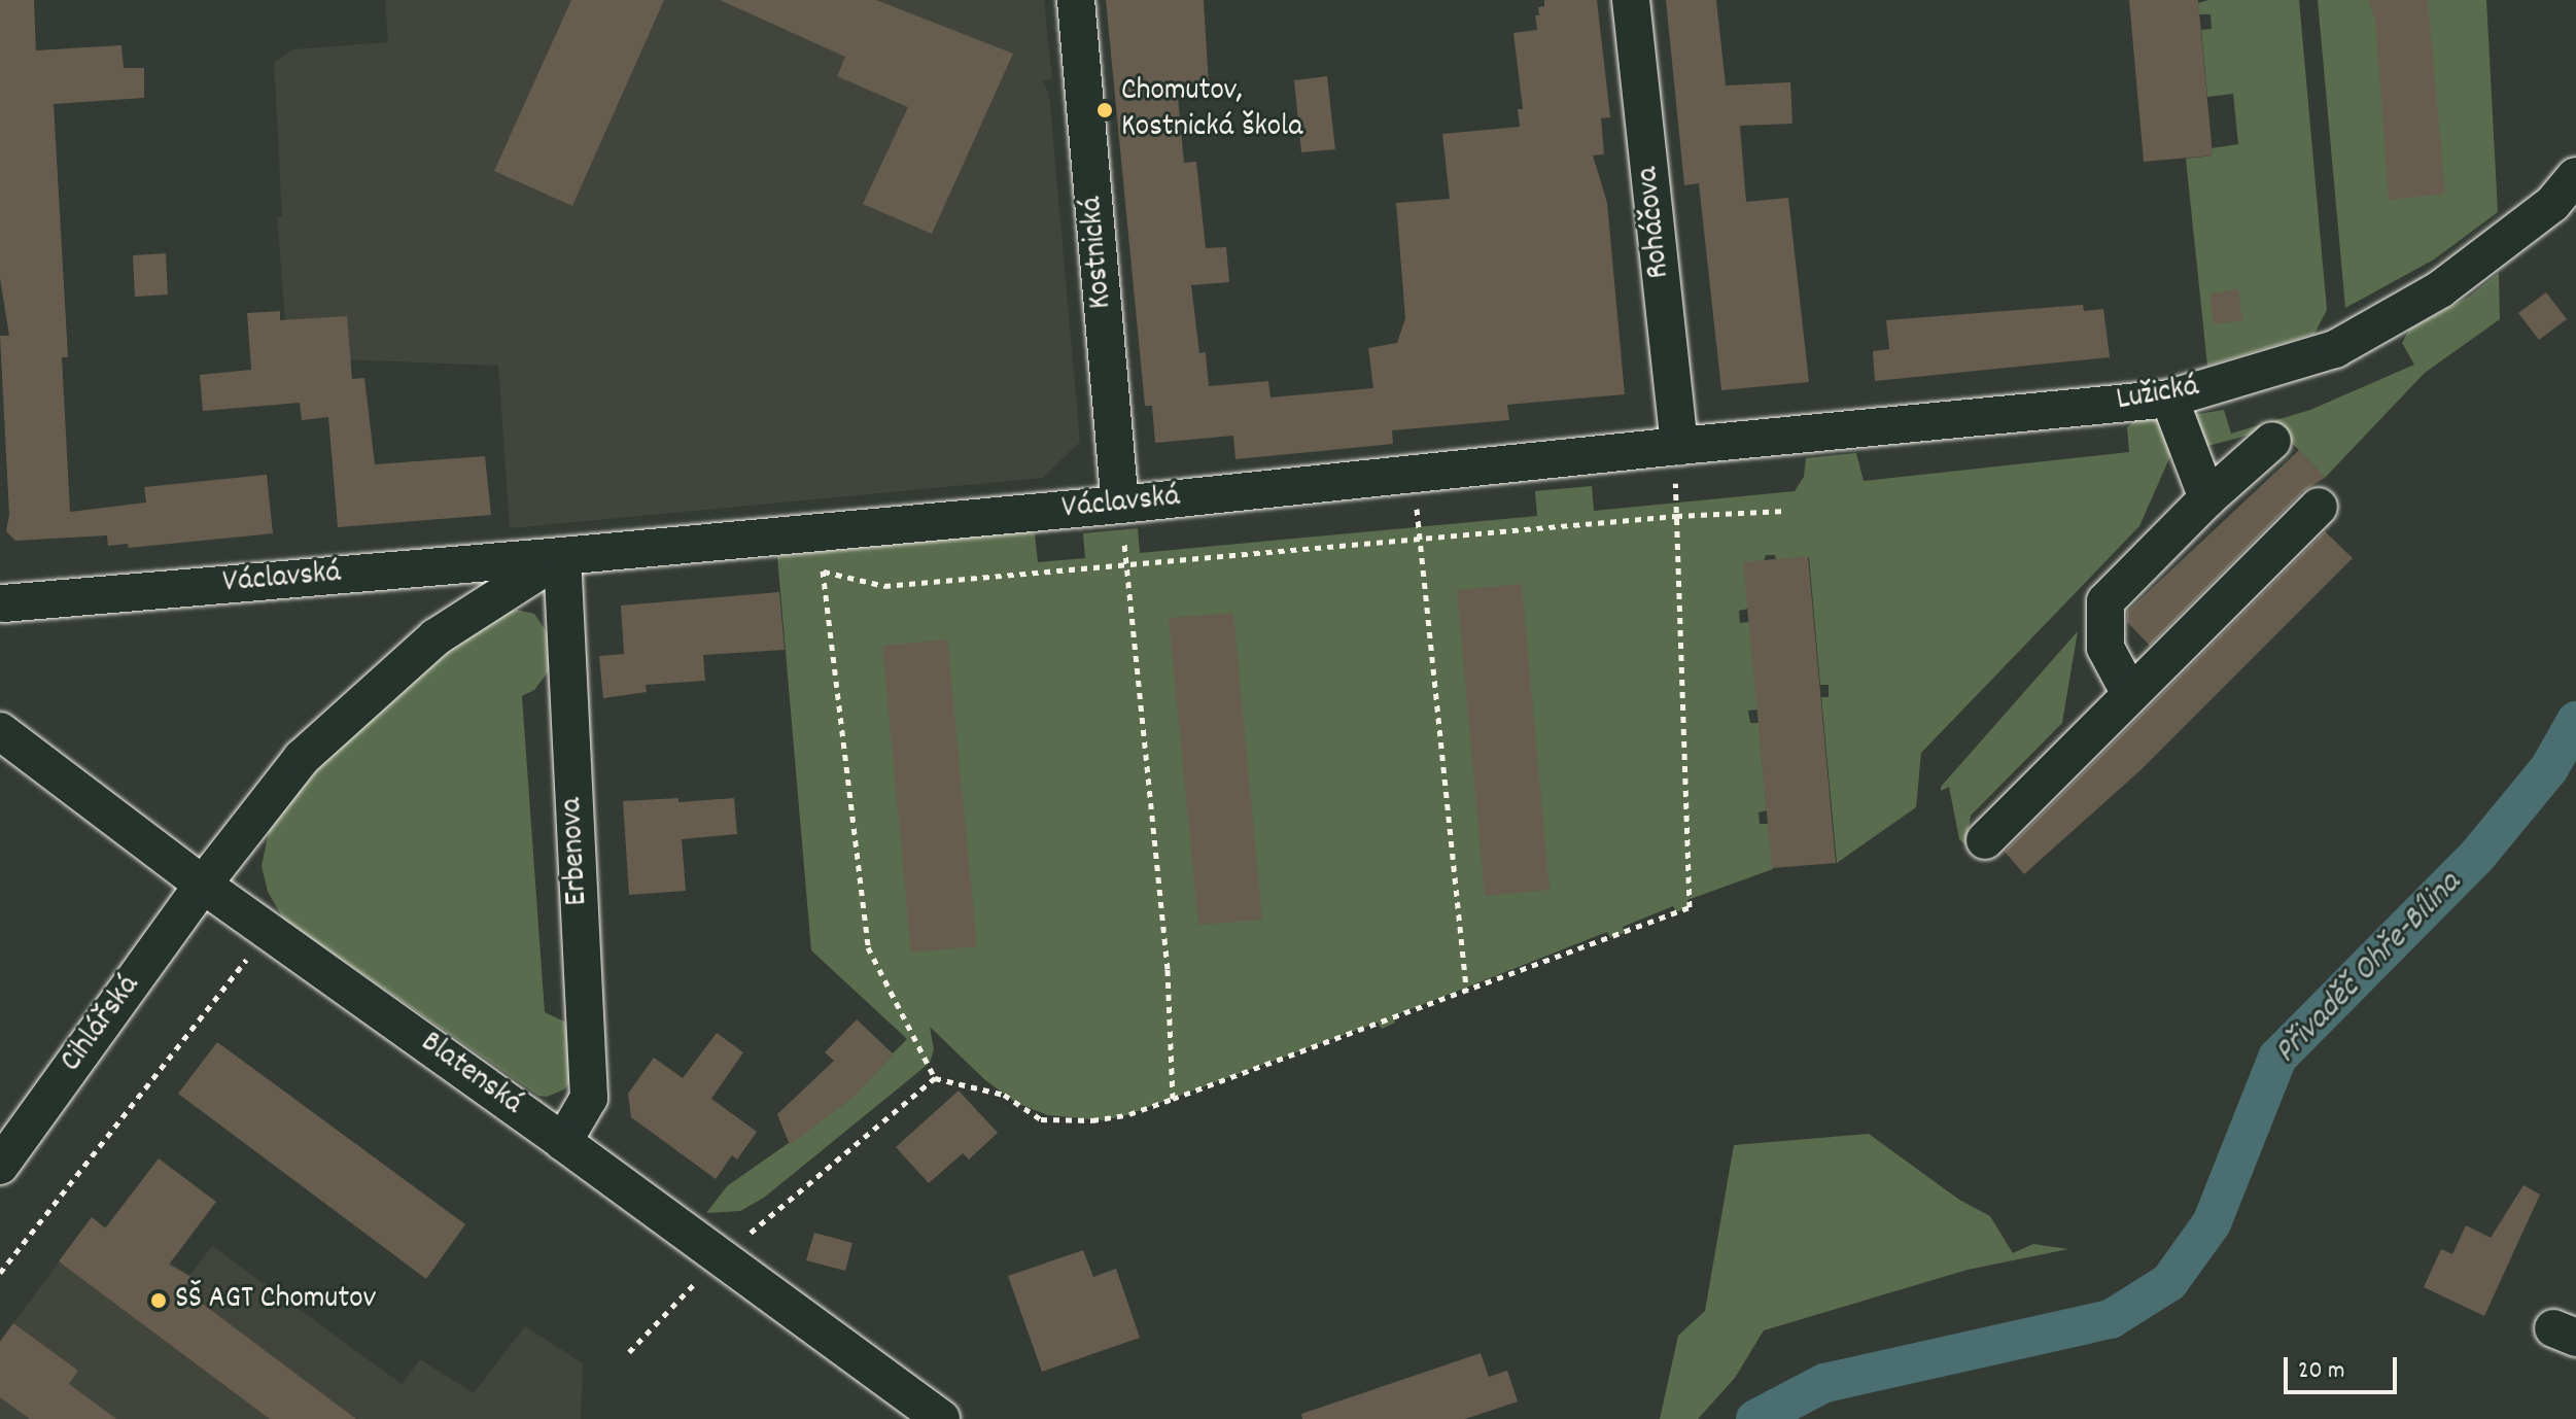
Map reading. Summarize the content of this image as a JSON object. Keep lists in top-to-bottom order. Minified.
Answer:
{"streets":{"street":["Roháčova","Kostnická","Lužická","Václavská","Erbenova","Cihlářská","Blatenská"]},"crossings":[["Roháčova","Lužická"],["Roháčova","Václavská"],["Kostnická","Václavská"],["Lužická","Václavská"],["Václavská","Erbenova"],["Václavská","Cihlářská"],["Václavská","Blatenská"],["Erbenova","Blatenská"],["Cihlářská","Blatenská"]],"water":["Přivaděč Ohře-Bílina"],"places":["Chomutov, Kostnická škola","SŠ AGT Chomutov"],"scale_bar":"20 m"}
